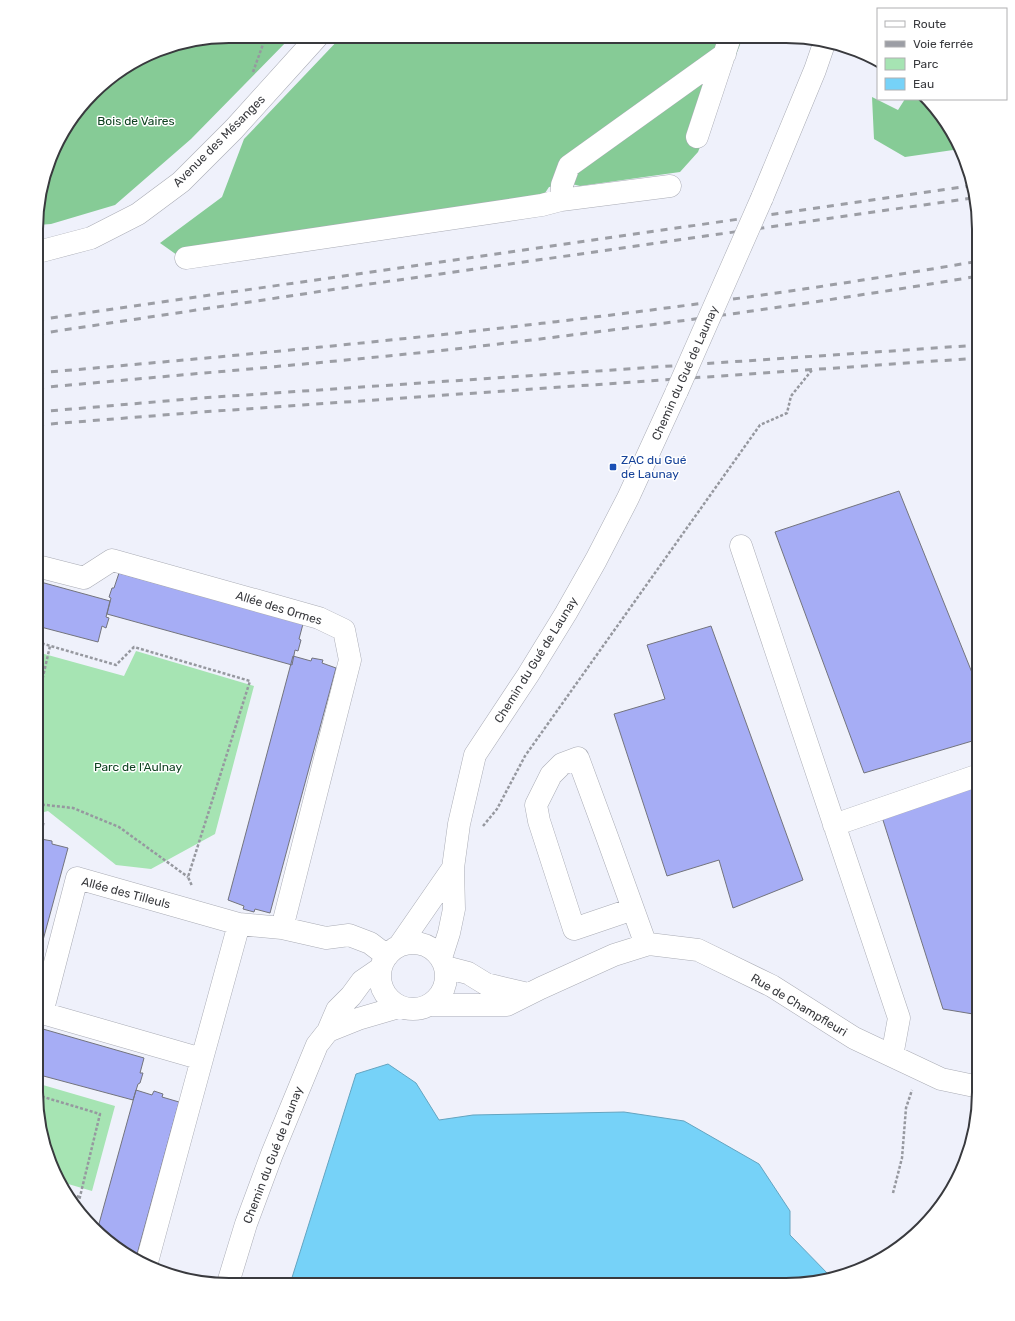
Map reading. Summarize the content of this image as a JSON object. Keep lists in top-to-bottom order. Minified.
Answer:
{"streets":{"street":["Avenue des Mésanges","Chemin du Gué de Launay","Allée des Ormes","Allée des Tilleuls","Rue de Champfleuri"]},"crossings":[["Chemin du Gué de Launay","Allée des Tilleuls"],["Chemin du Gué de Launay","Rue de Champfleuri"],["Allée des Ormes","Allée des Tilleuls"],["Allée des Tilleuls","Rue de Champfleuri"]],"parks":["Bois de Vaires","Parc de l'Aulnay"],"places":{"transit":["ZAC du Gué de Launay"]},"legend":["Route","Voie ferrée","Parc","Eau"]}
